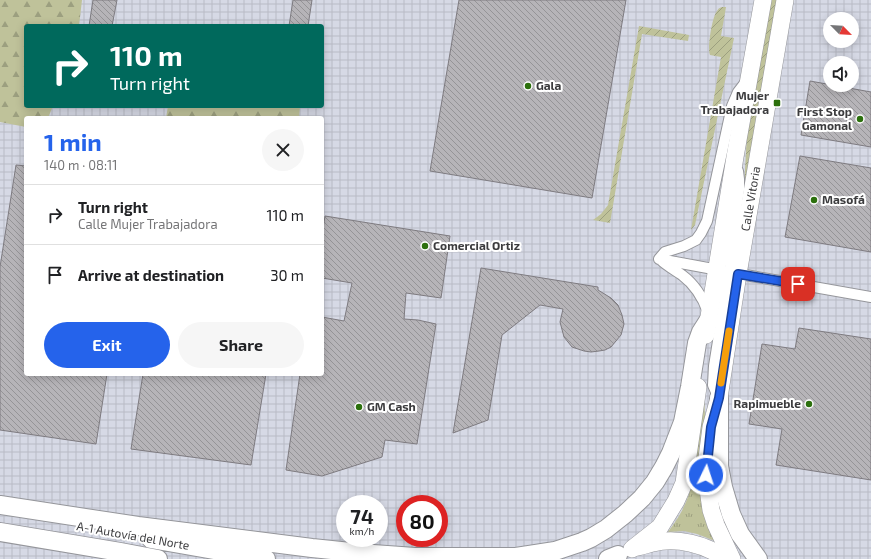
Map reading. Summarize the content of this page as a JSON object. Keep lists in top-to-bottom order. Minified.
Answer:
{"streets":{"highway":["Calle Vitoria","A-1 Autovía del Norte"]},"places":{"other":["Gala","First Stop Gamonal","Masofá","Comercial Ortiz","Rapimueble","GM Cash"],"transit":["Mujer Trabajadora"]},"north":"bottom right","page":{"turn":["110 m","Turn right"],"heading":["1 min","140 m · 08:11"],"list":[{"name":"Turn right","note":"Calle Mujer Trabajadora","value":"110 m"},{"name":"Arrive at destination","value":"30 m"}],"buttons":["Exit","Share"],"speed":"74 km/h","limit":"80"}}
